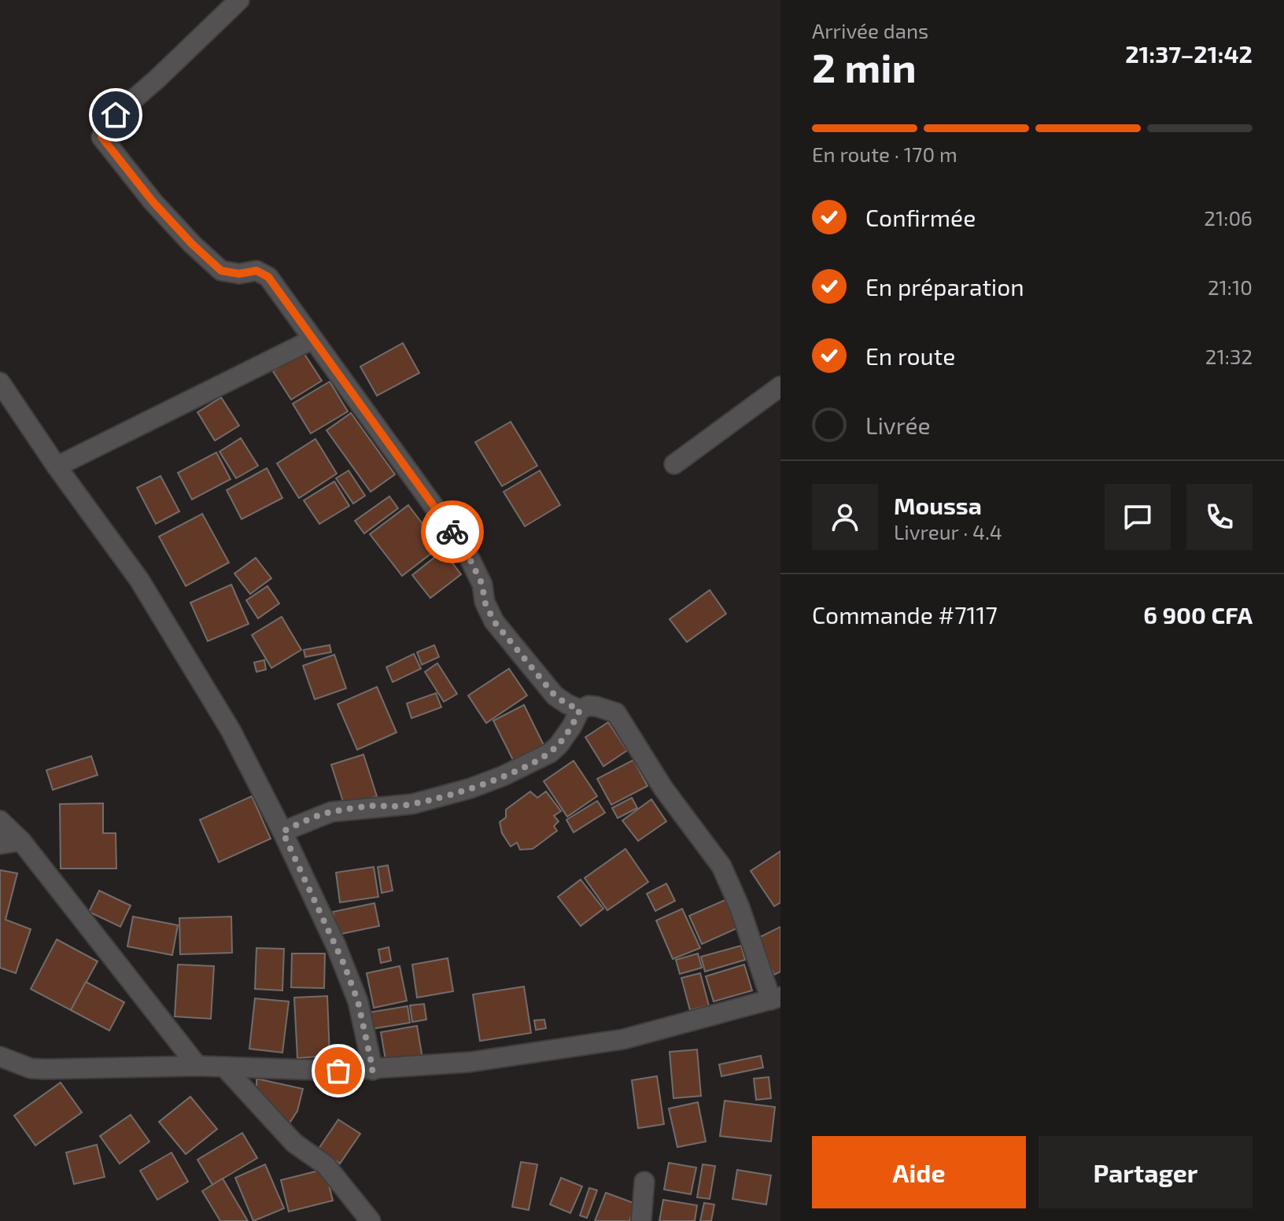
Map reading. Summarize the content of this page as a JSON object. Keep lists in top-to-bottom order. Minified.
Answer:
{"page":{"heading":["2 min","Arrivée dans","21:37–21:42"],"panel":["Moussa","Livreur · 4.4","Commande #7117","6 900 CFA"],"bar":"En route · 170 m","list":[["Confirmée","21:06"],["En préparation","21:10"],["En route","21:32"],"Livrée"],"buttons":["Aide","Partager"]}}
